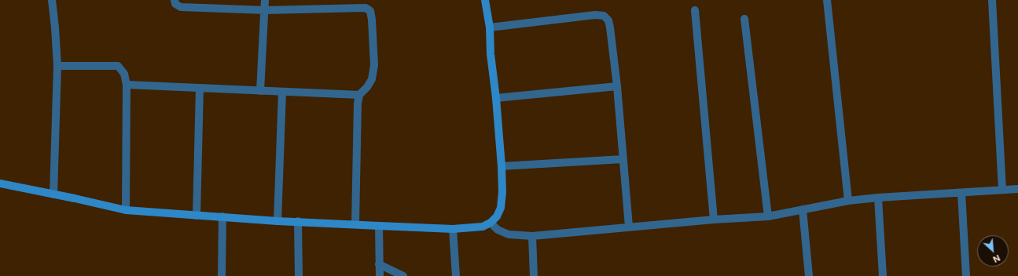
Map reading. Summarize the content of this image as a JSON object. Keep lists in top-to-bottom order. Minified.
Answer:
{"north":"bottom right"}
